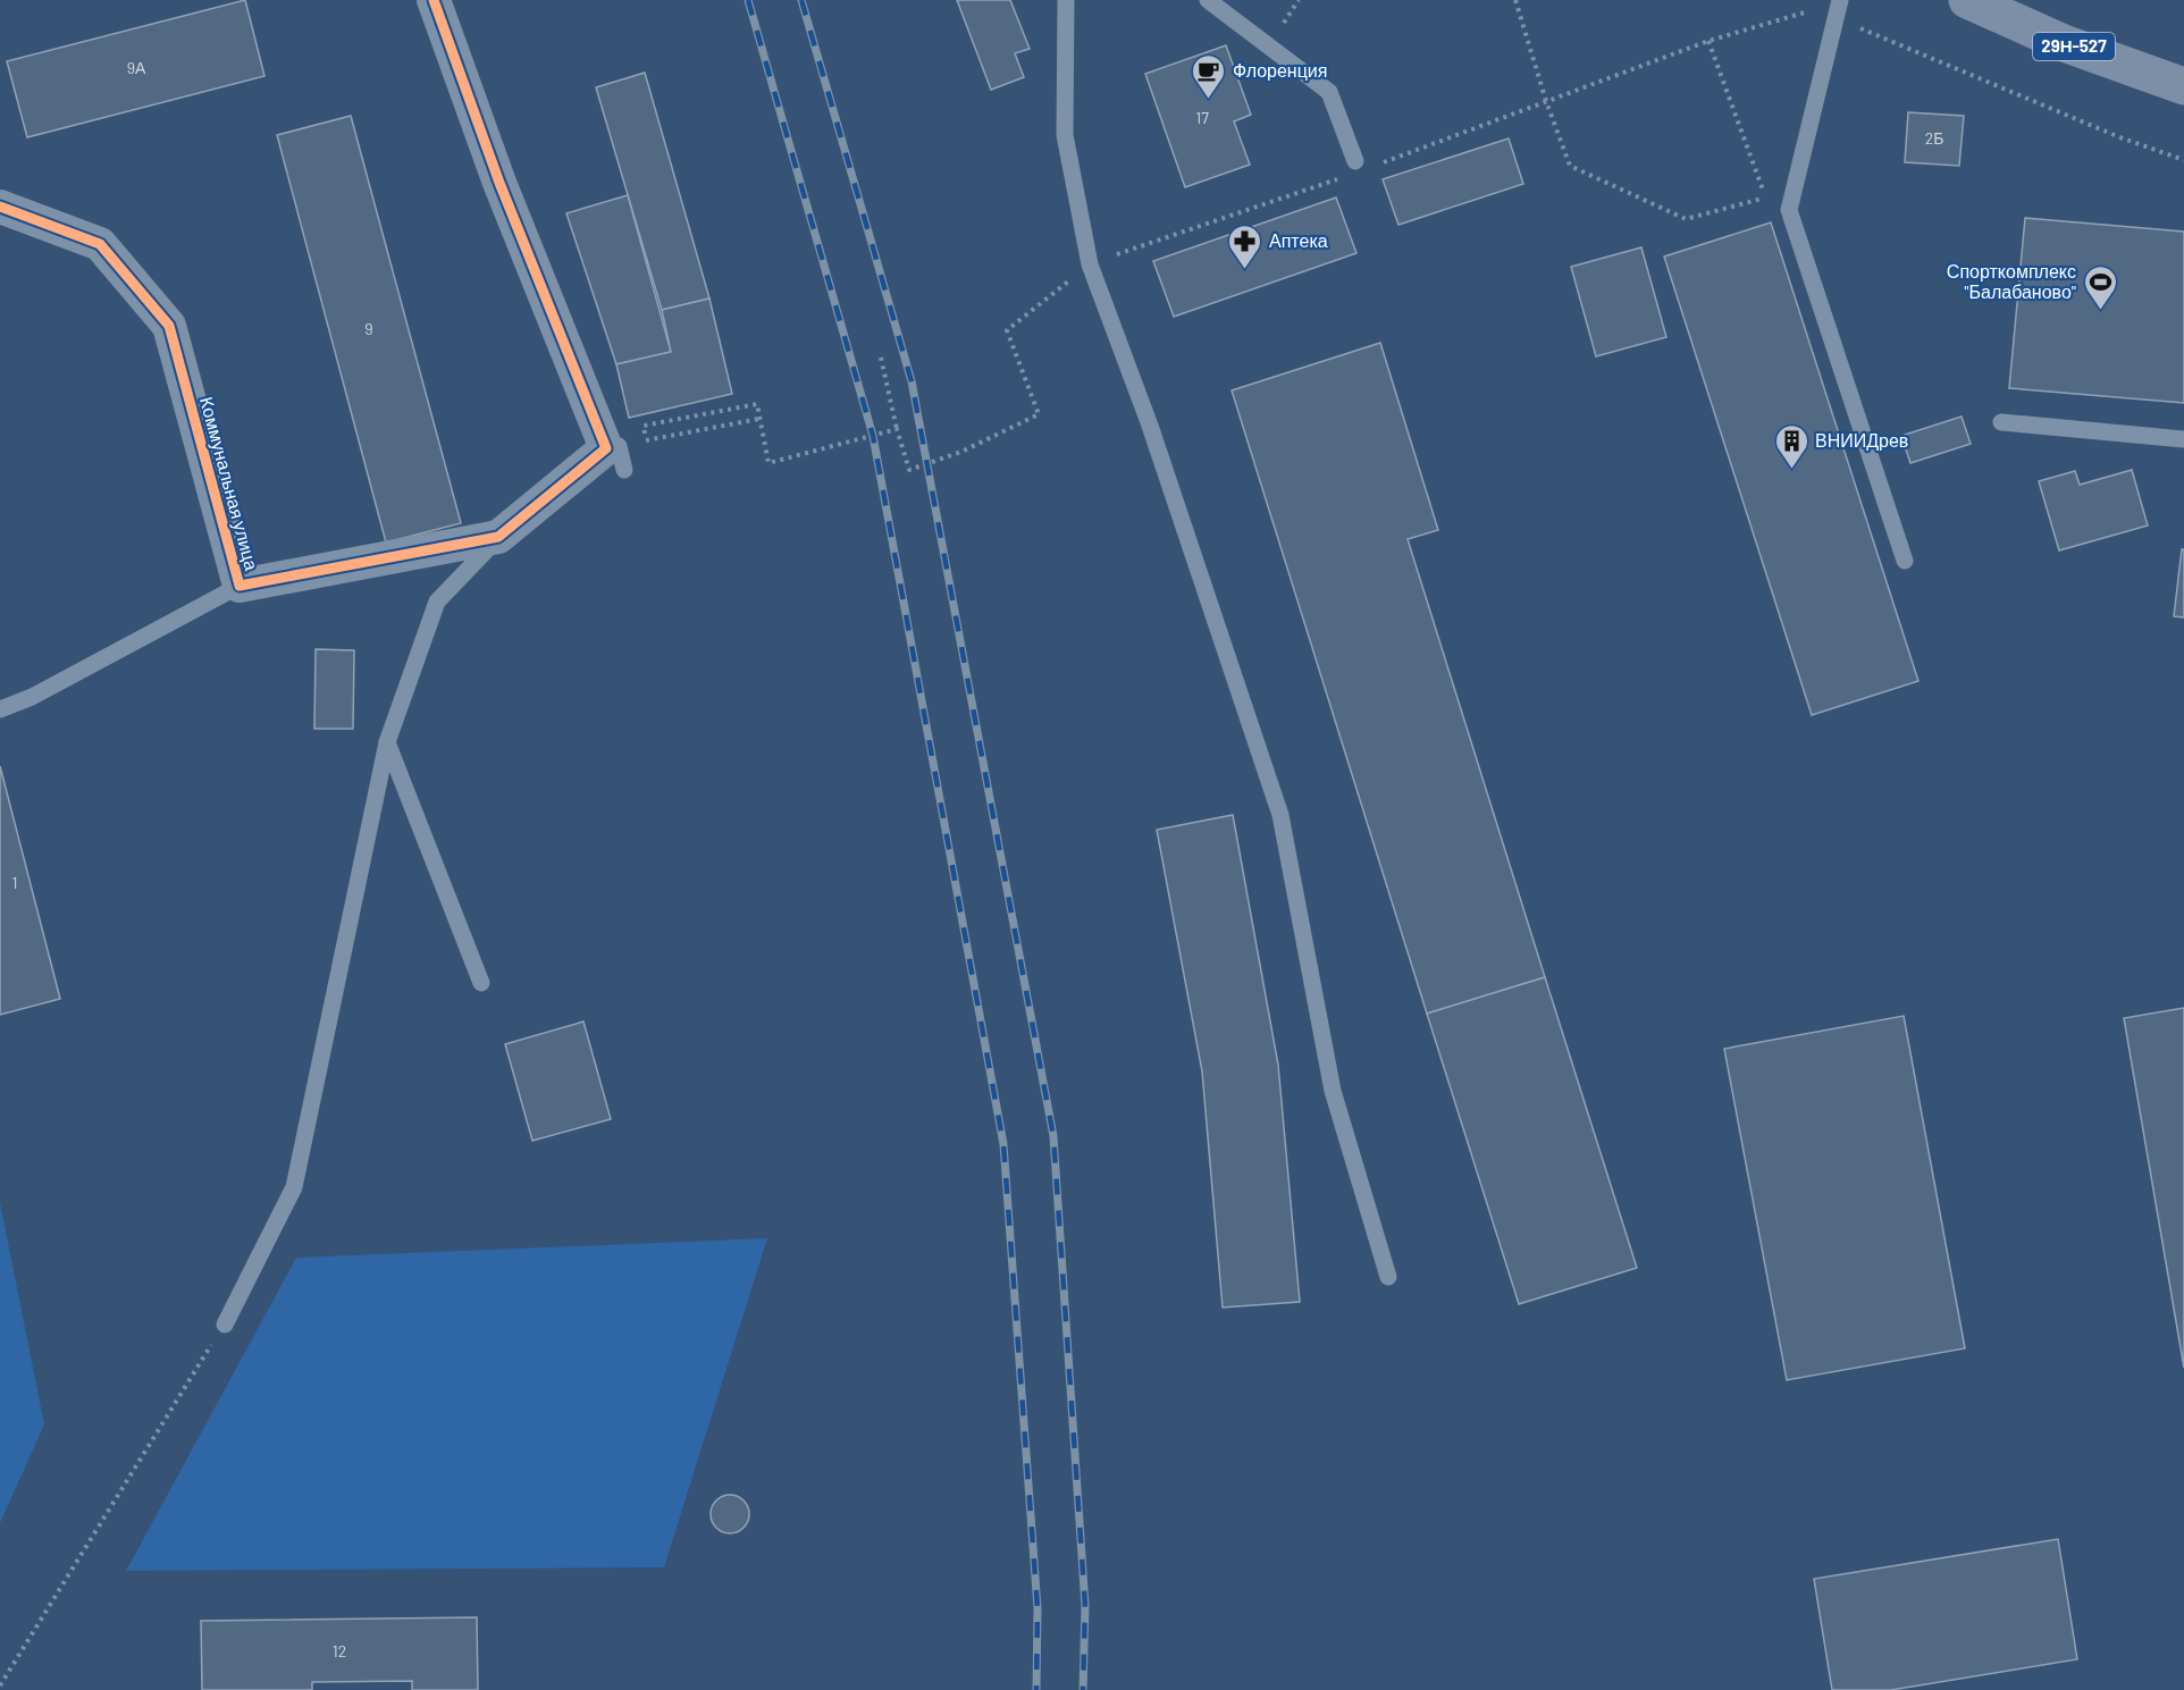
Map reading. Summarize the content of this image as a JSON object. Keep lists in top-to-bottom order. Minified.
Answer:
{"streets":{"main road":["29Н-527"],"street":["Коммунальная улица"]},"places":{"cafe":["Флоренция"],"pharmacy":["Аптека"],"sports":["Спорткомплекс \"Балабаново\""],"building":["ВНИИДрев"]},"house_numbers":["9А","17","2Б","9","1","12"]}
